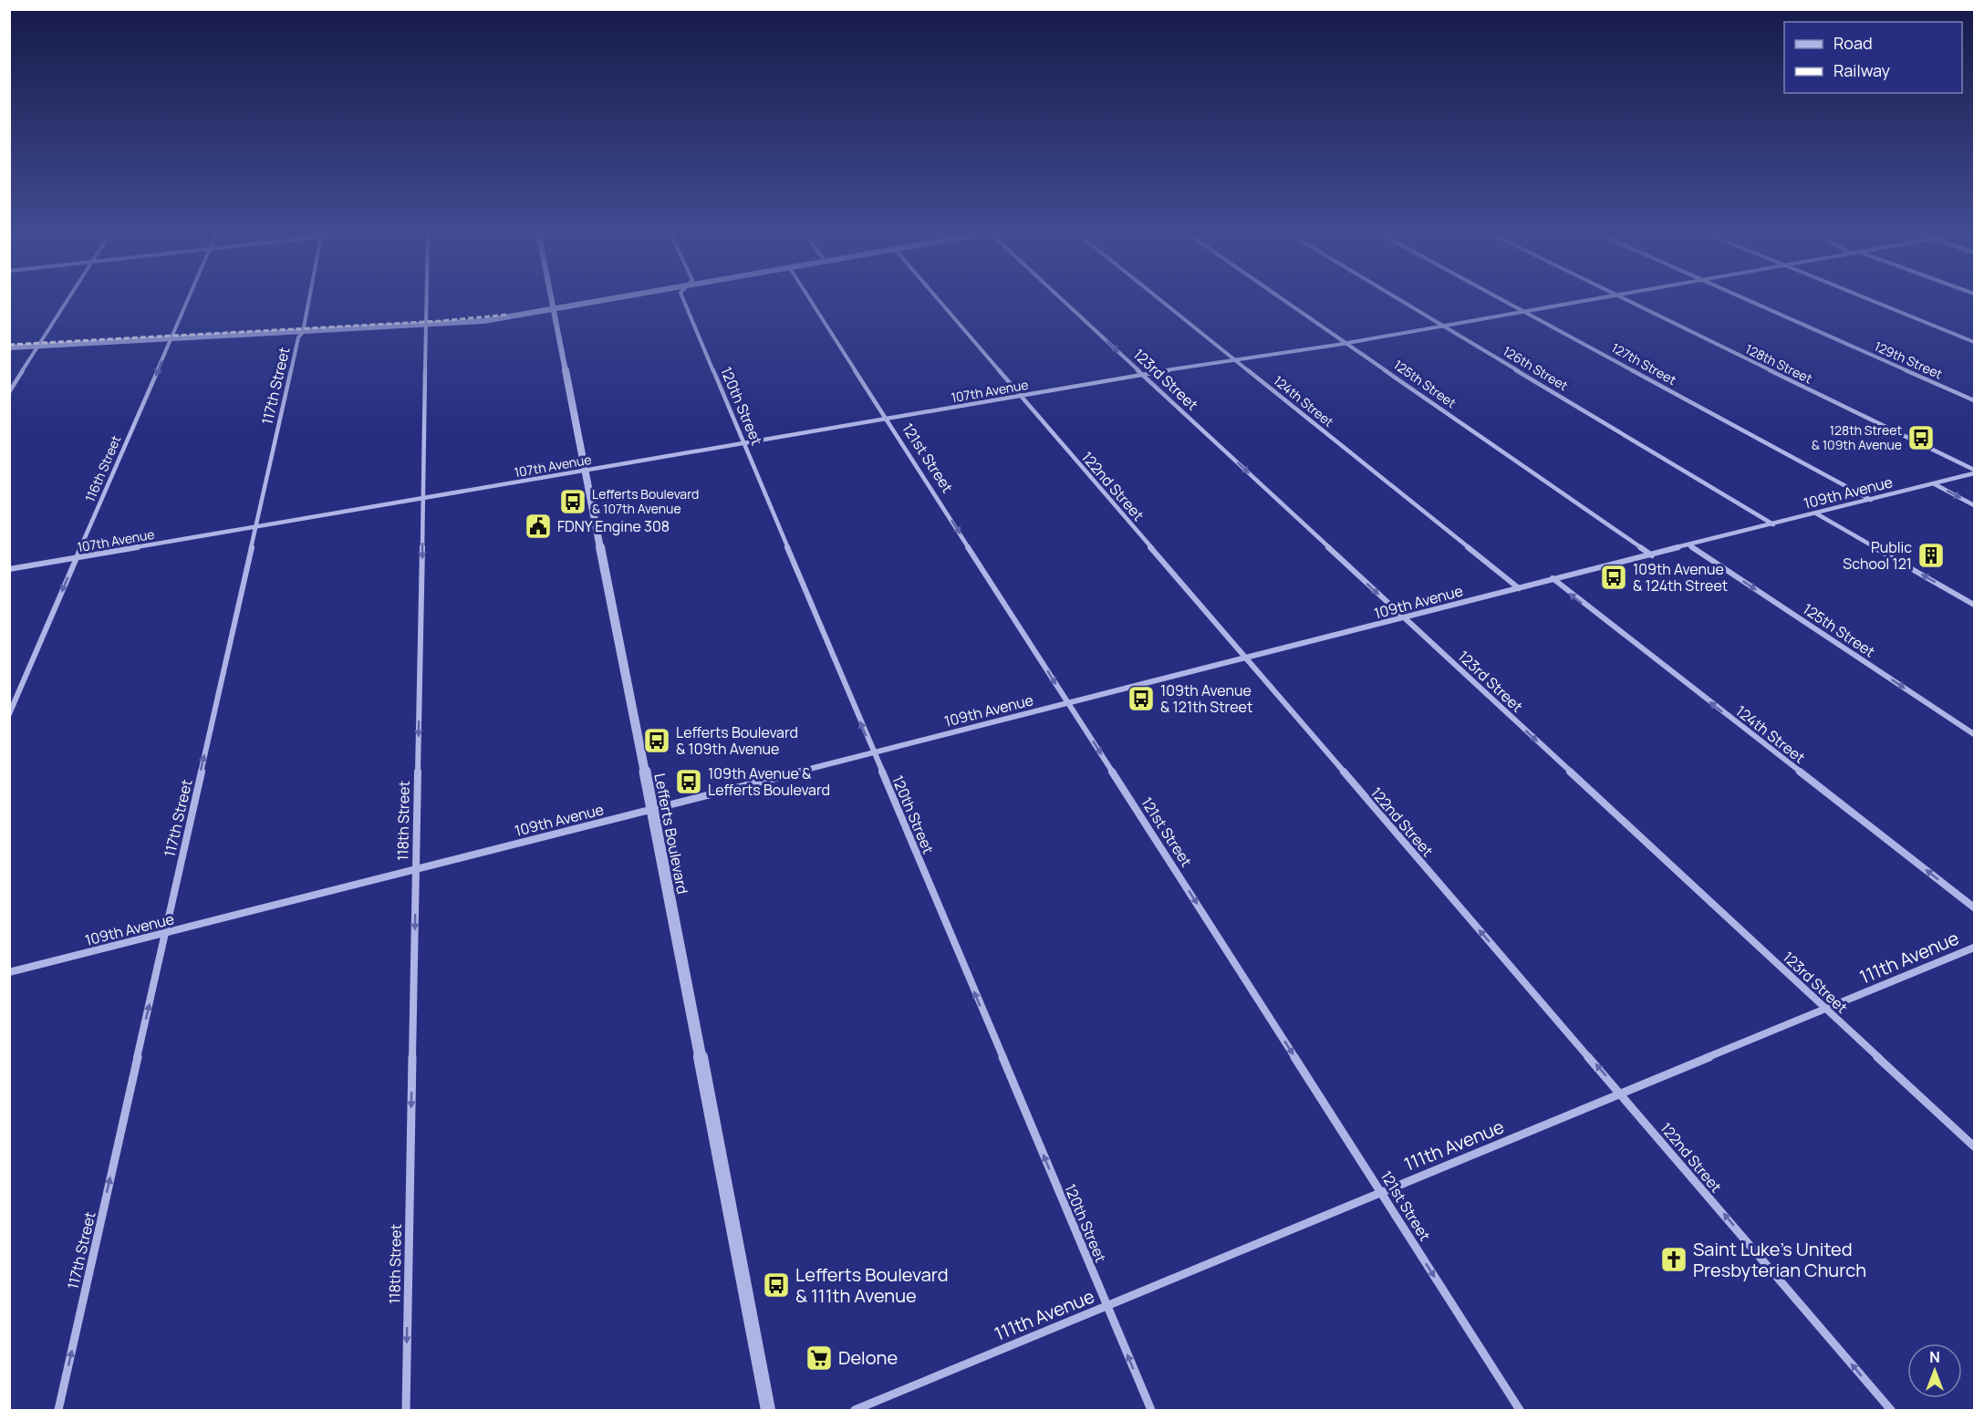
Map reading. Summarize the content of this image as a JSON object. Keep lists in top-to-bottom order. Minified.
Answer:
{"streets":{"street":["129th Street","127th Street","128th Street","126th Street","123rd Street","125th Street","117th Street","107th Avenue","124th Street","120th Street","121st Street","116th Street","122nd Street","109th Avenue","118th Street","Lefferts Boulevard","111th Avenue"]},"crossings":[["127th Street","107th Avenue"],["127th Street","109th Avenue"],["126th Street","107th Avenue"],["126th Street","109th Avenue"],["123rd Street","107th Avenue"],["123rd Street","109th Avenue"],["123rd Street","111th Avenue"],["125th Street","107th Avenue"],["125th Street","109th Avenue"],["117th Street","107th Avenue"],["117th Street","109th Avenue"],["107th Avenue","124th Street"],["107th Avenue","120th Street"],["107th Avenue","121st Street"],["107th Avenue","116th Street"],["107th Avenue","122nd Street"],["107th Avenue","118th Street"],["107th Avenue","Lefferts Boulevard"],["124th Street","109th Avenue"],["120th Street","109th Avenue"],["120th Street","111th Avenue"],["121st Street","109th Avenue"],["121st Street","111th Avenue"],["122nd Street","109th Avenue"],["122nd Street","111th Avenue"],["109th Avenue","118th Street"],["109th Avenue","Lefferts Boulevard"]],"one_way":["123rd Street","125th Street","117th Street","124th Street","120th Street","121st Street","116th Street","122nd Street","118th Street"],"places":{"bus stop":["128th Street & 109th Avenue","Lefferts Boulevard & 107th Avenue","109th Avenue & 124th Street","109th Avenue & 121th Street","Lefferts Boulevard & 109th Avenue","109th Avenue & Lefferts Boulevard","Lefferts Boulevard & 111th Avenue"],"public building":["FDNY Engine 308"],"building":["Public School 121"],"church":["Saint Luke's United Presbyterian Church"],"supermarket":["Delone"]},"legend":["Road","Railway"],"north":"top"}
